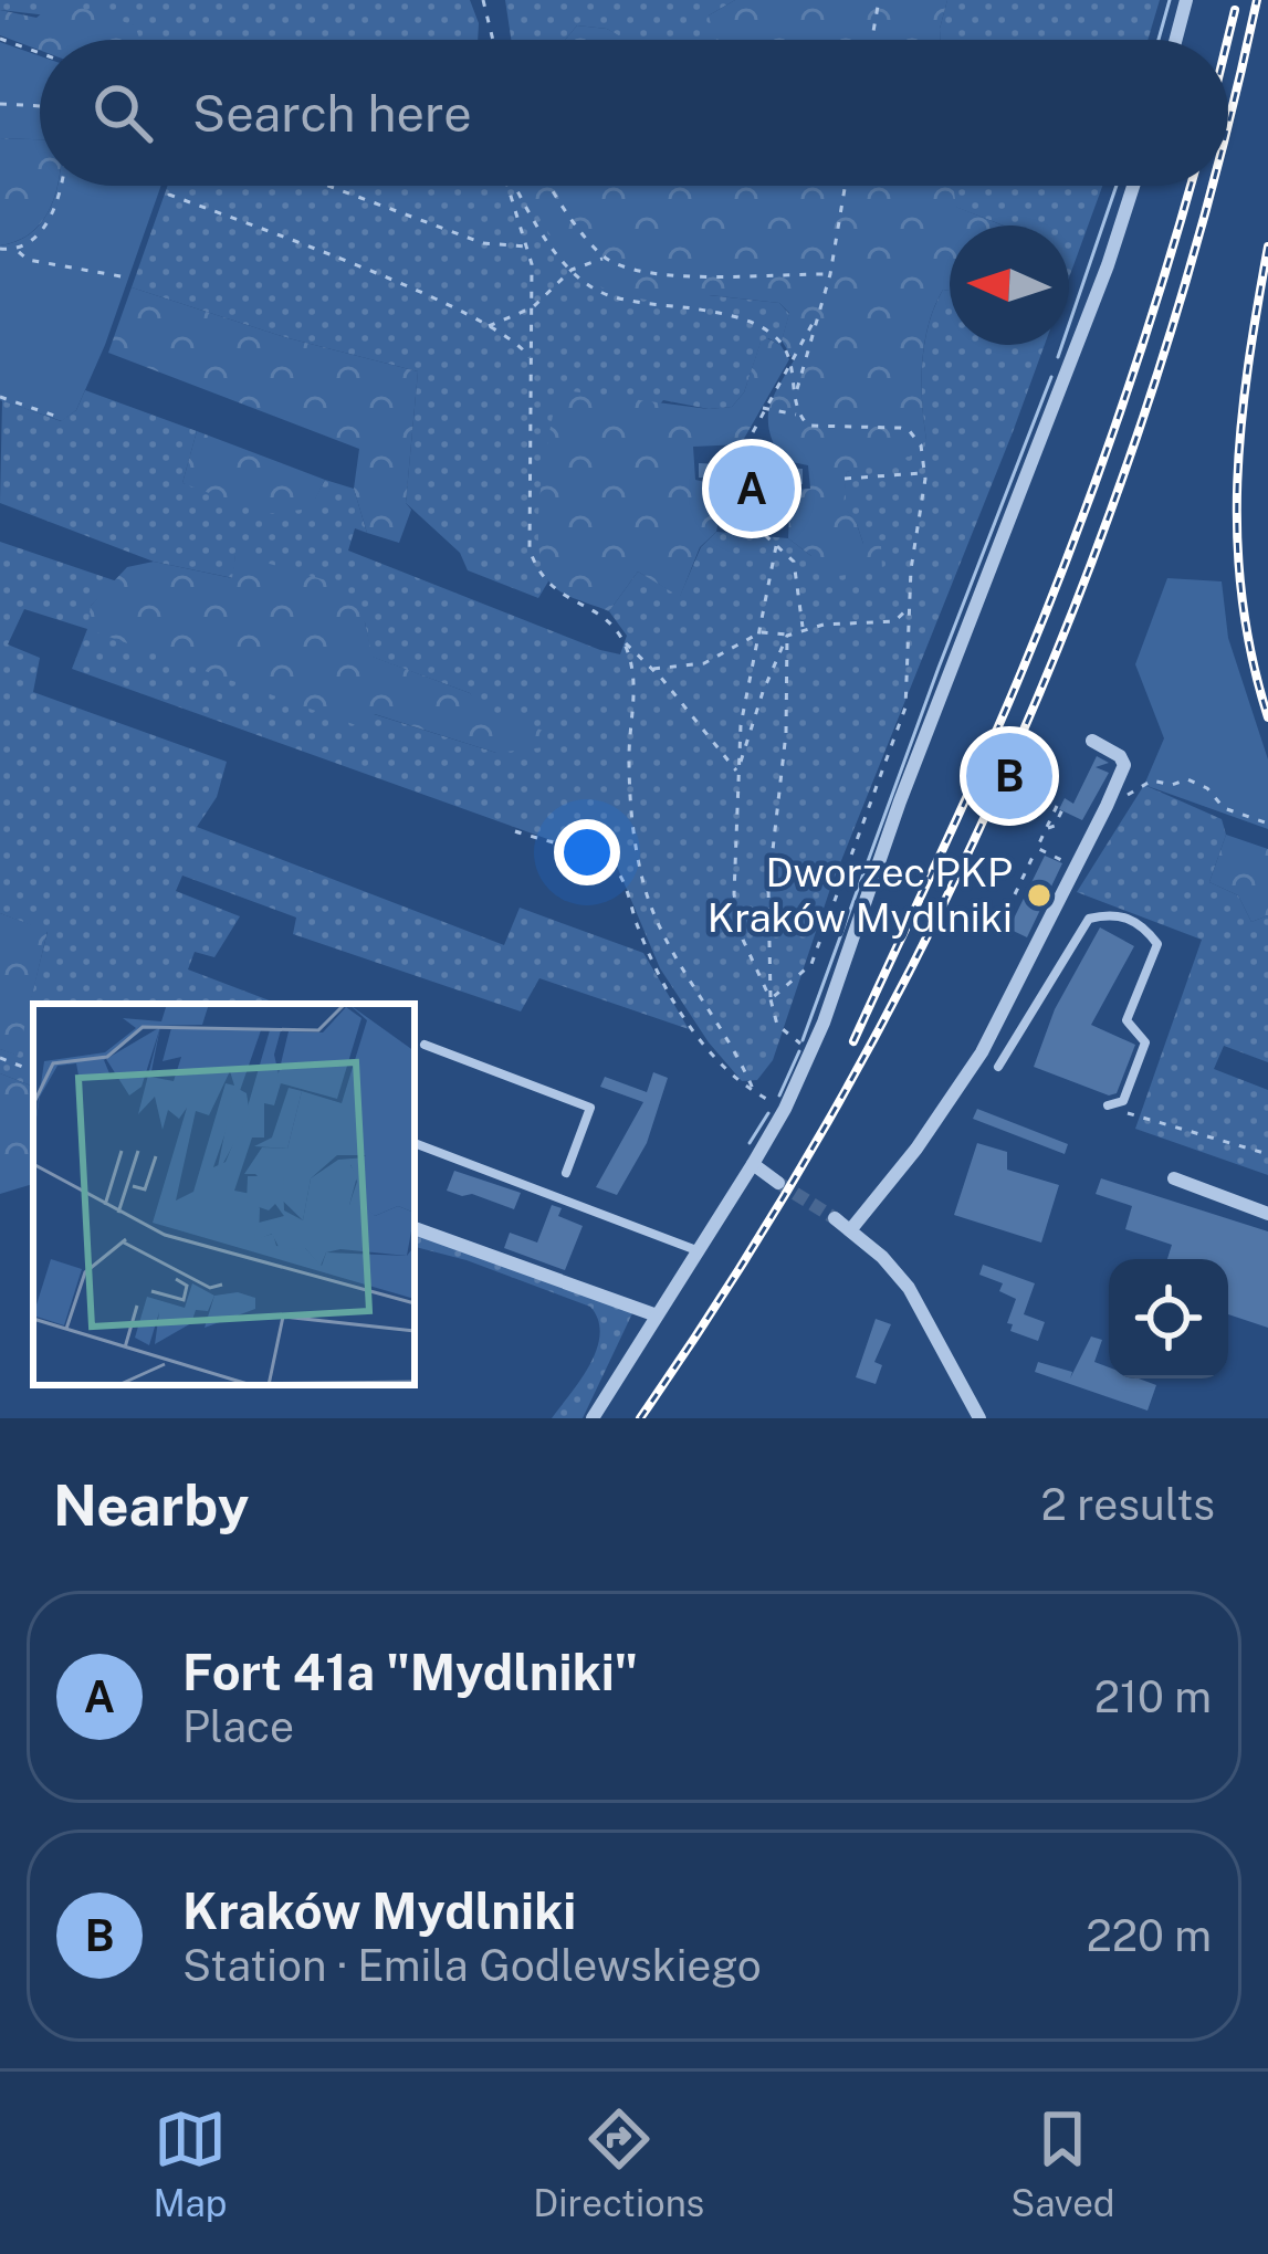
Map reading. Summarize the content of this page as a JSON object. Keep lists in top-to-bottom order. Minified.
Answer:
{"places":["Dworzec PKP Kraków Mydlniki"],"north":"left","page":{"search":"Search here","pins":["A","B"],"heading":["Nearby","2 results"],"list":[{"mark":"A","name":"Fort 41a \"Mydlniki\"","note":"Place","value":"210 m"},{"mark":"B","name":"Kraków Mydlniki","note":"Station · Emila Godlewskiego","value":"220 m"}],"nav":["Map","Directions","Saved"]}}
